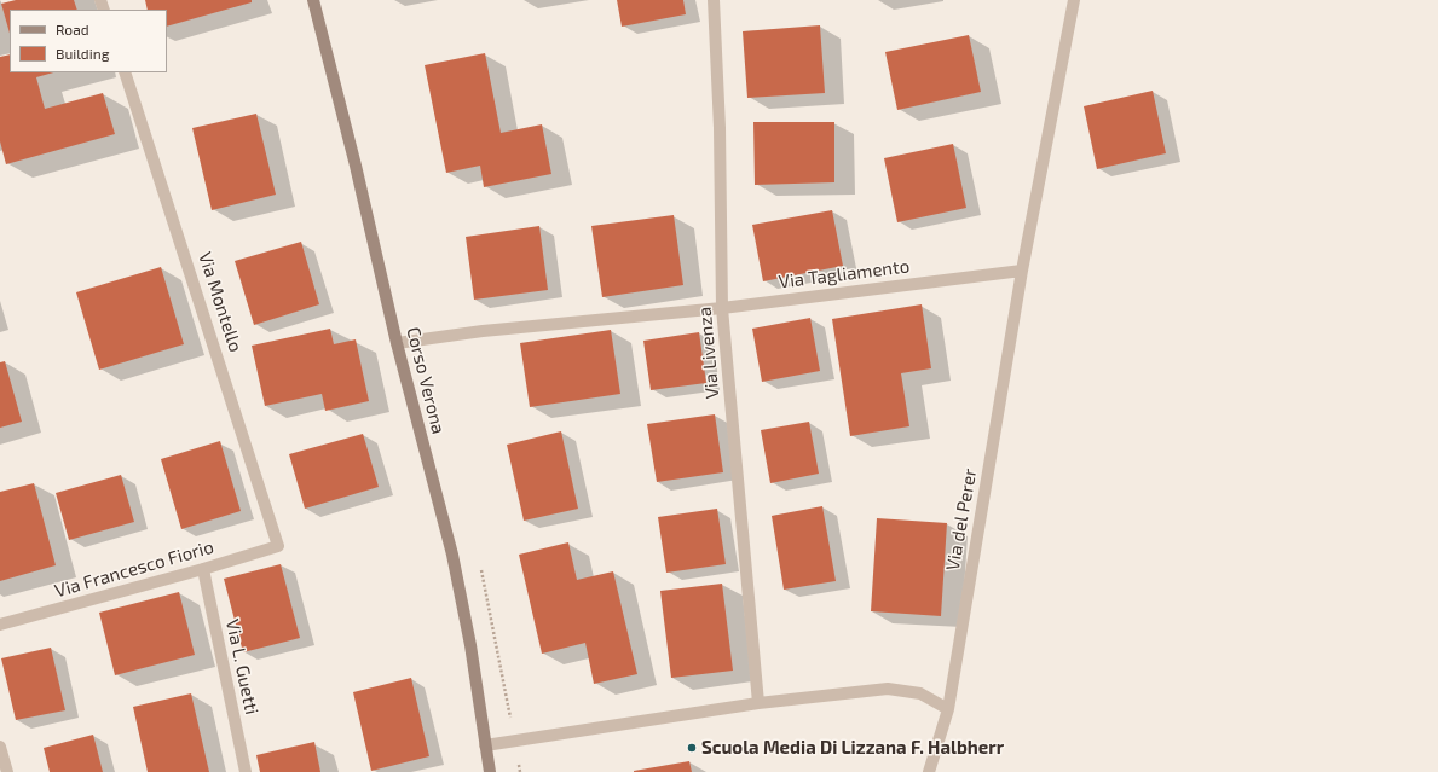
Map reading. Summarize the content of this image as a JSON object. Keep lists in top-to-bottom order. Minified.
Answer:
{"streets":{"main road":["Corso Verona"],"street":["Via Tagliamento","Via Montello","Via Livenza","Via del Perer","Via Francesco Fiorio","Via L. Guetti"]},"crossings":[["Via Tagliamento","Via Livenza"],["Via Tagliamento","Corso Verona"],["Via Tagliamento","Via del Perer"],["Via Montello","Via Francesco Fiorio"],["Via Francesco Fiorio","Via L. Guetti"]],"places":["Scuola Media Di Lizzana F. Halbherr"],"legend":["Road","Building"]}
